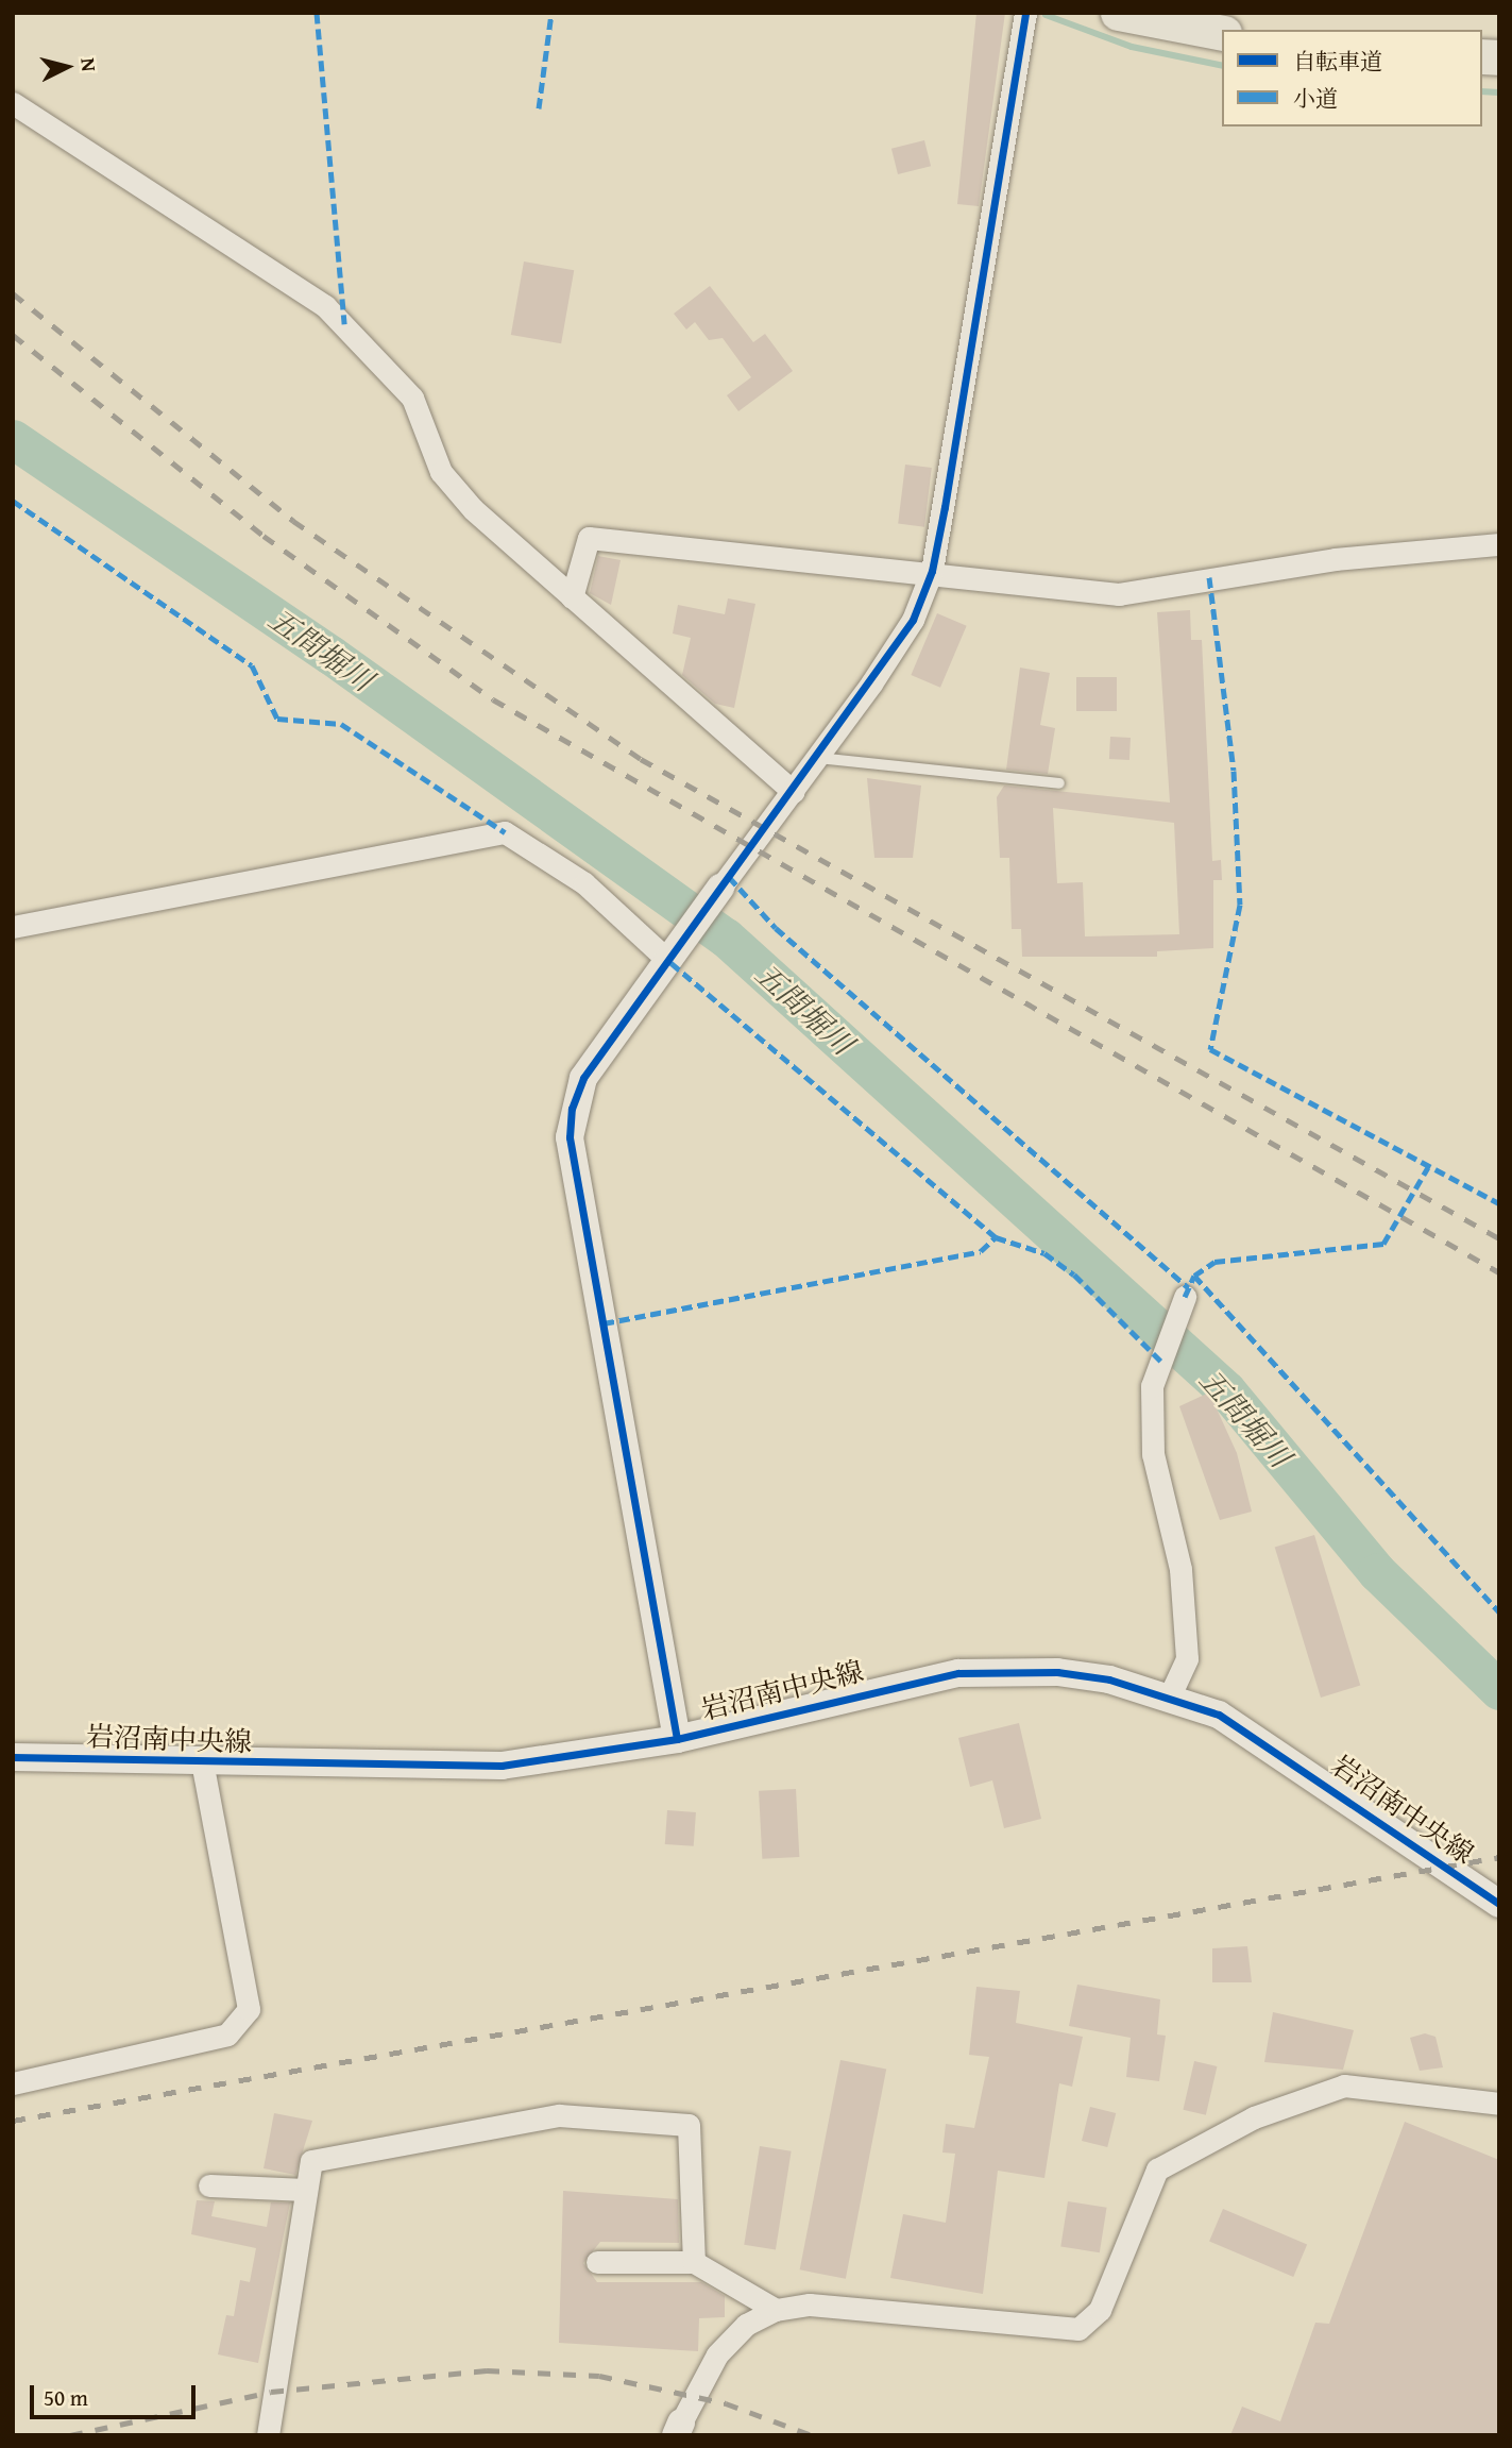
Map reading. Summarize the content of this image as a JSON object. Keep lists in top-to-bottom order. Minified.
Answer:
{"streets":{"street":["岩沼南中央線"]},"water":["五間堀川"],"legend":["自転車道","小道"],"scale_bar":"50 m","north":"right"}
